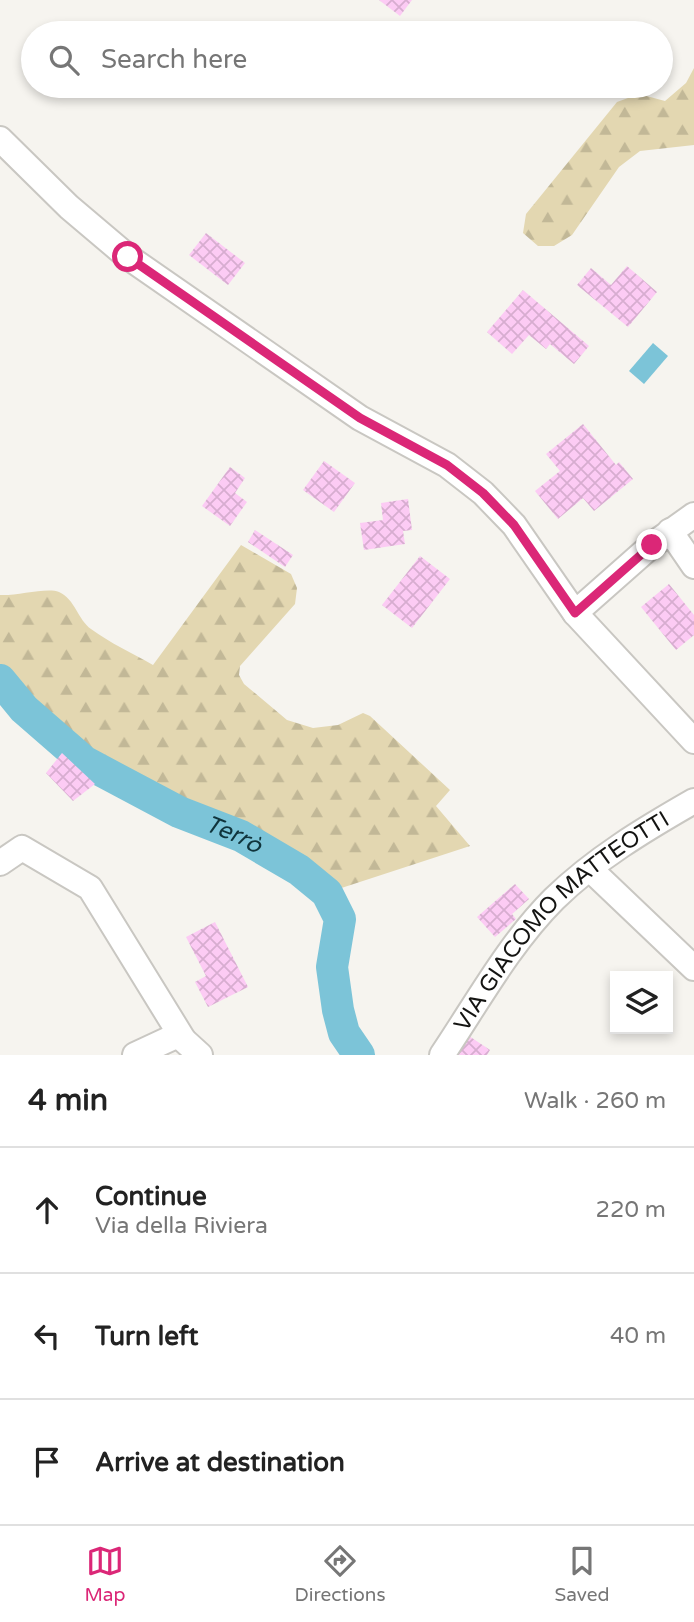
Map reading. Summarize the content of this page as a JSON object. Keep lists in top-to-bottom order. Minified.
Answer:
{"streets":{"street":["VIA GIACOMO MATTEOTTI"]},"water":["Terrò"],"page":{"search":"Search here","heading":["4 min","Walk · 260 m"],"list":[["Continue","Via della Riviera","220 m"],["Turn left","40 m"],"Arrive at destination"],"nav":["Map","Directions","Saved"]}}
